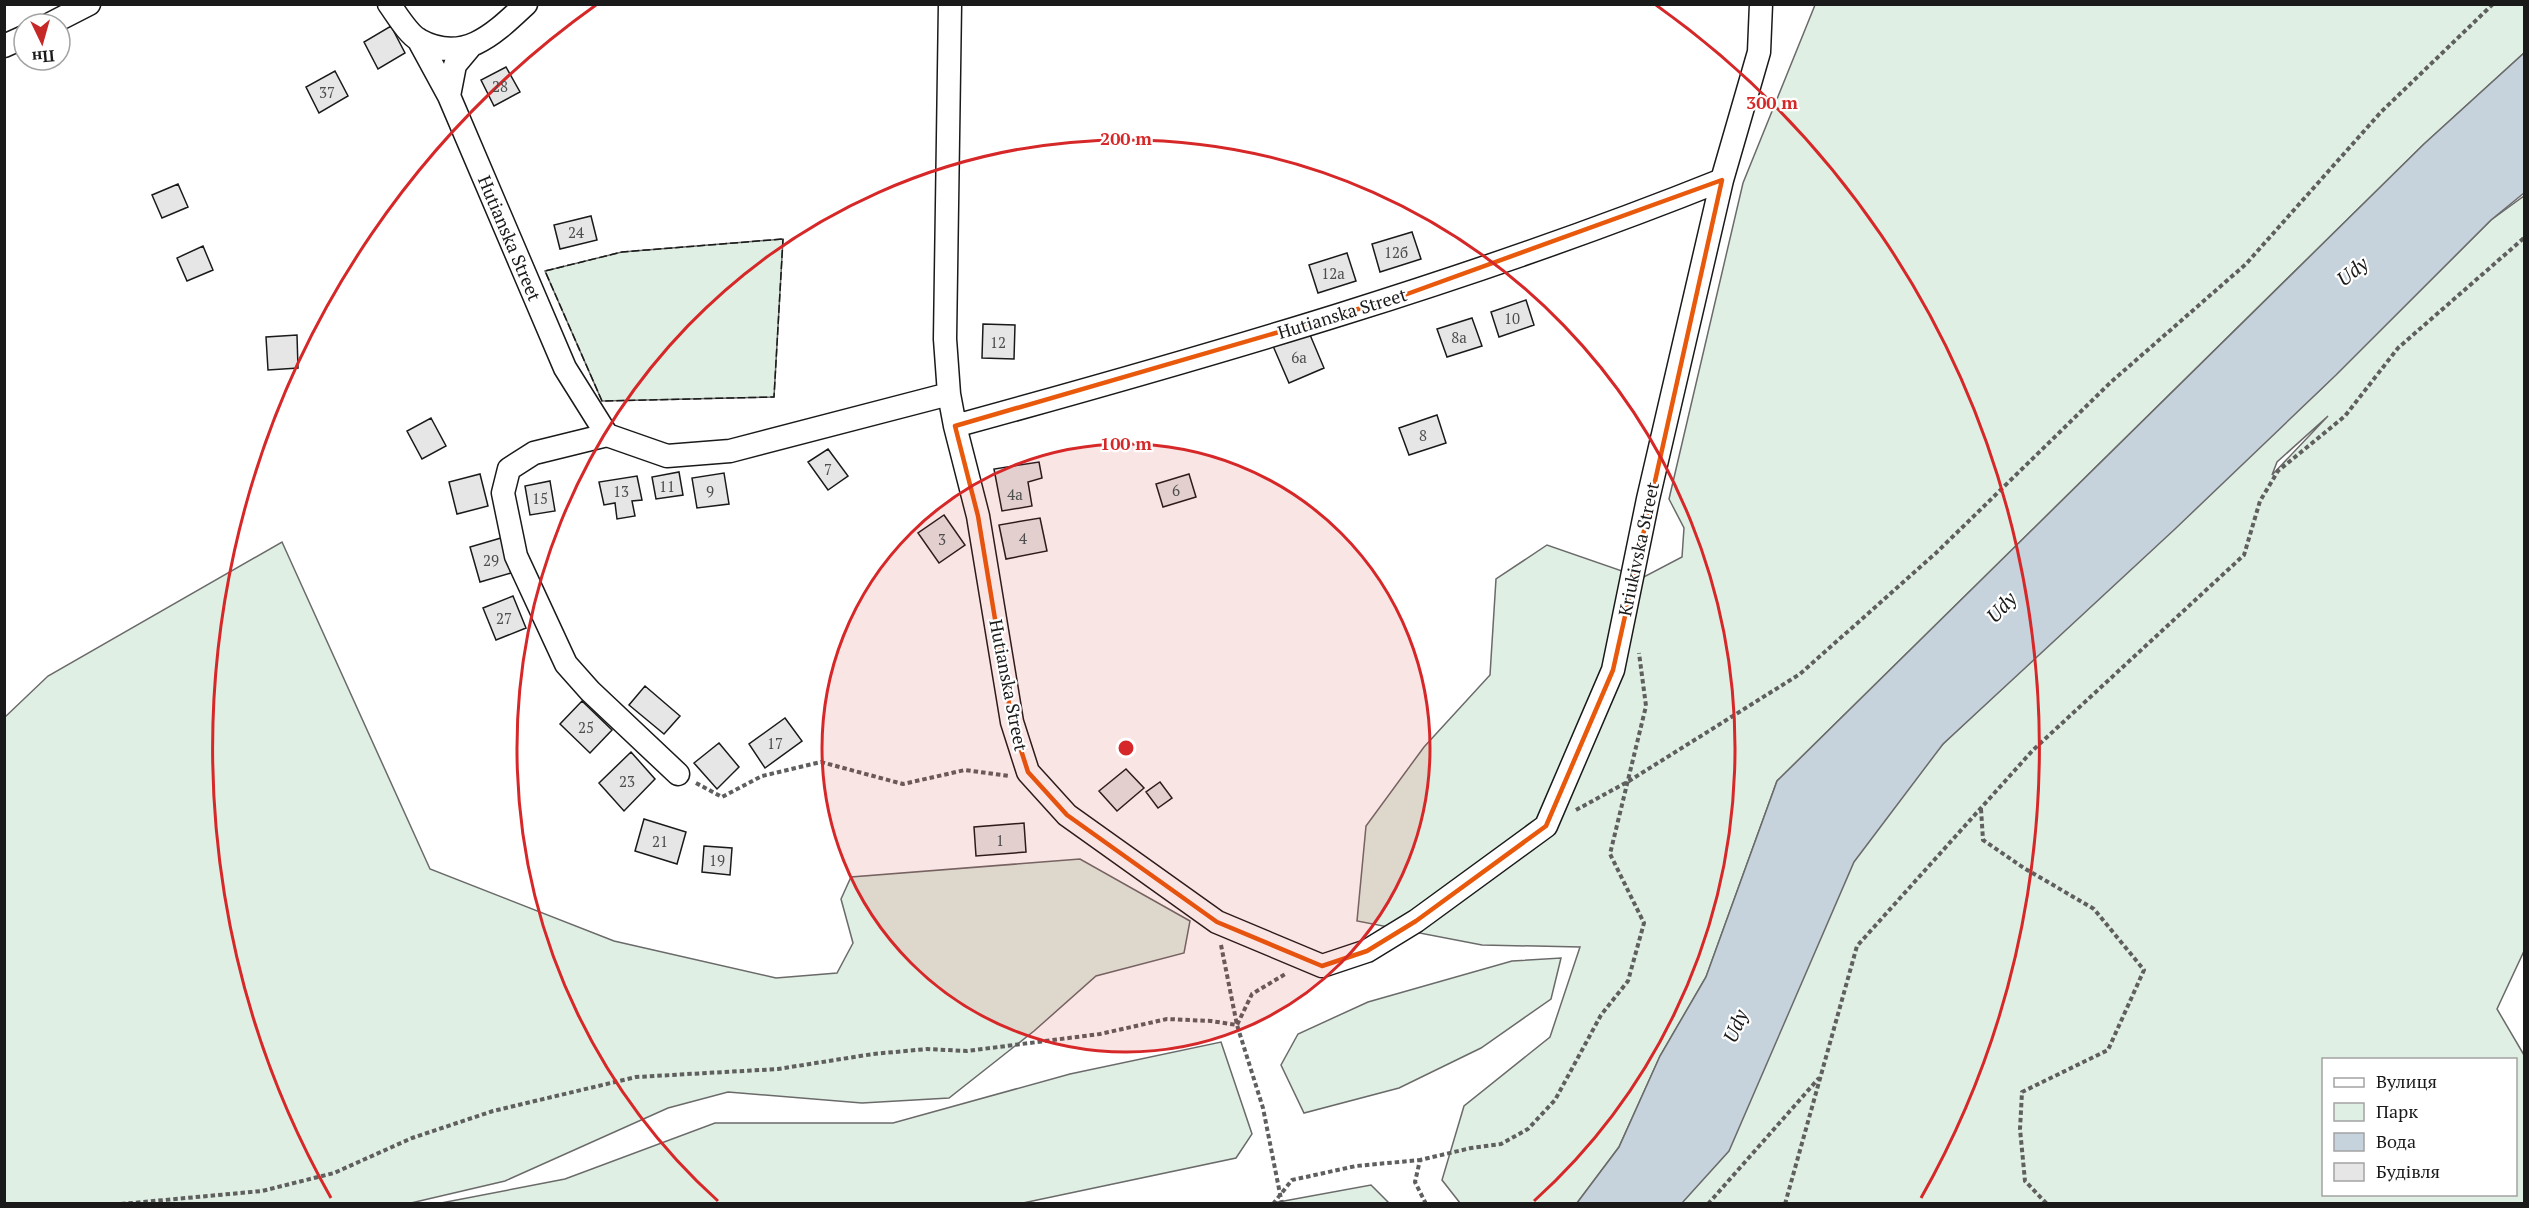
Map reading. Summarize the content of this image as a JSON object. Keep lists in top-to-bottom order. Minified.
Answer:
{"streets":{"street":["Hutianska Street","Kriukivska Street"]},"crossings":[["Hutianska Street","Kriukivska Street"]],"water":["Udy"],"house_numbers":["28","37","24","12б","12а","10","8а","12","6а","8","7","11","6","13","9","4а","15","4","3","29","27","25","17","23","1","21","19"],"legend":["Вулиця","Парк","Вода","Будівля"],"north":"bottom","rings":["300 m","200 m","100 m"]}
